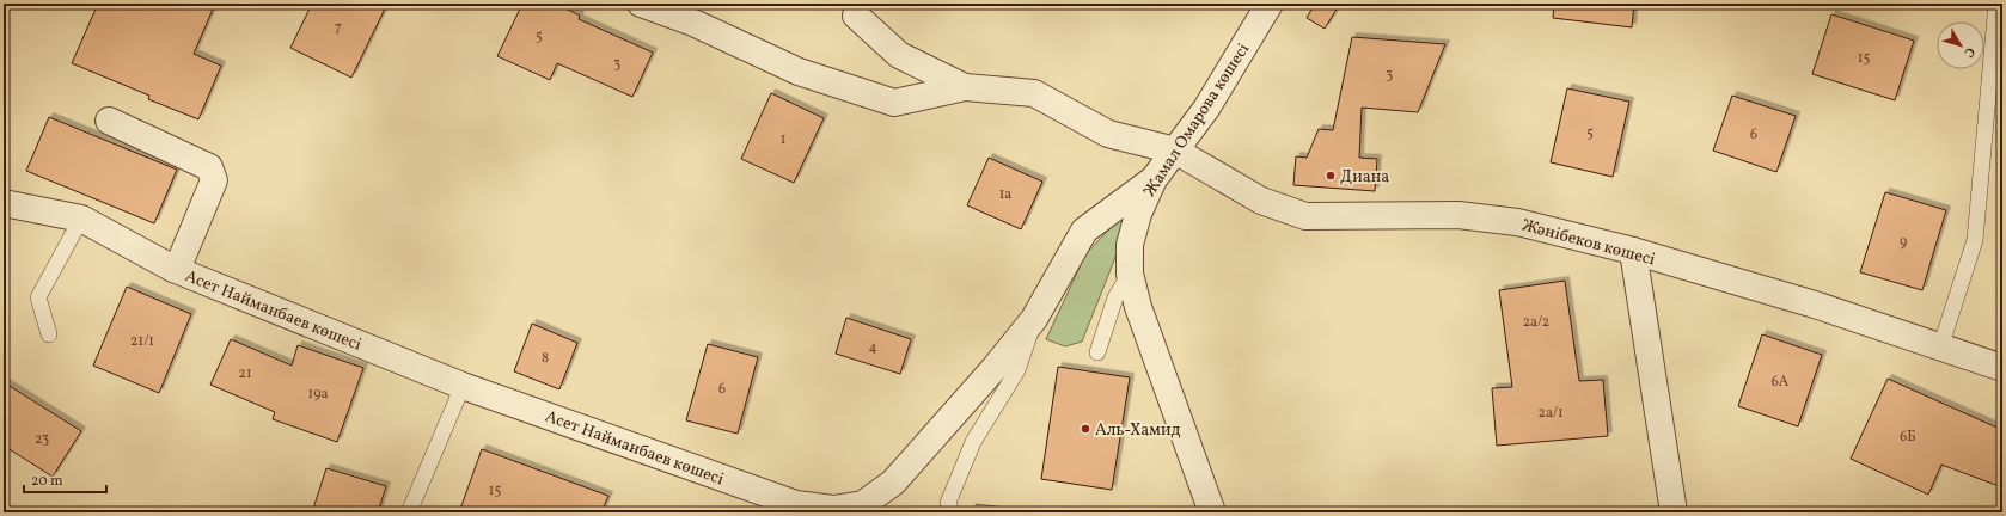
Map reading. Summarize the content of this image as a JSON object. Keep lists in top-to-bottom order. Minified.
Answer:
{"streets":{"street":["Жамал Омарова көшесі","Жәнібеков көшесі","Асет Найманбаев көшесі"]},"crossings":[["Жамал Омарова көшесі","Жәнібеков көшесі"],["Жамал Омарова көшесі","Асет Найманбаев көшесі"]],"places":["Диана","Аль-Хамид"],"house_numbers":["7","5","15","3","3","5","6","1","1а","9","2а/2","21/1","4","8","21","6А","6","19а","2а/1","6Б","23","15"],"scale_bar":"20 m","north":"bottom right"}
